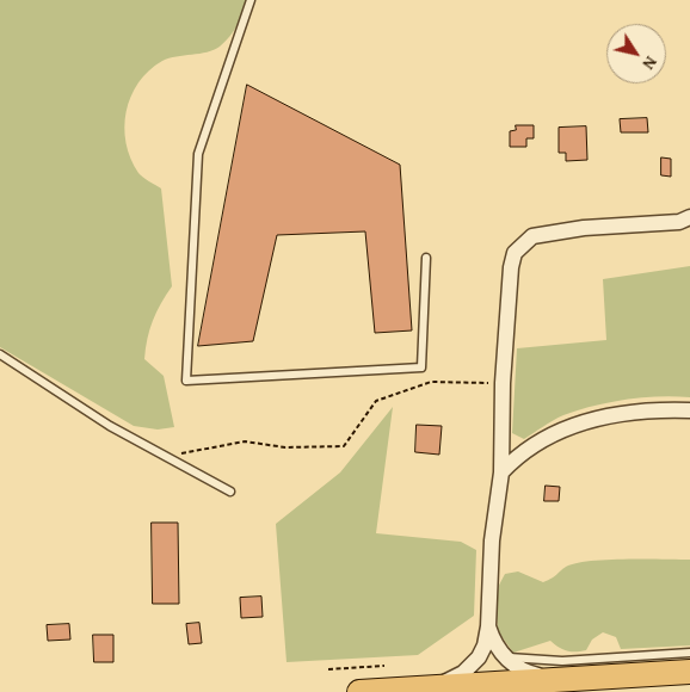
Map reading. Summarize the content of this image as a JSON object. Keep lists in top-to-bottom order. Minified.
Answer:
{"north":"bottom right"}
